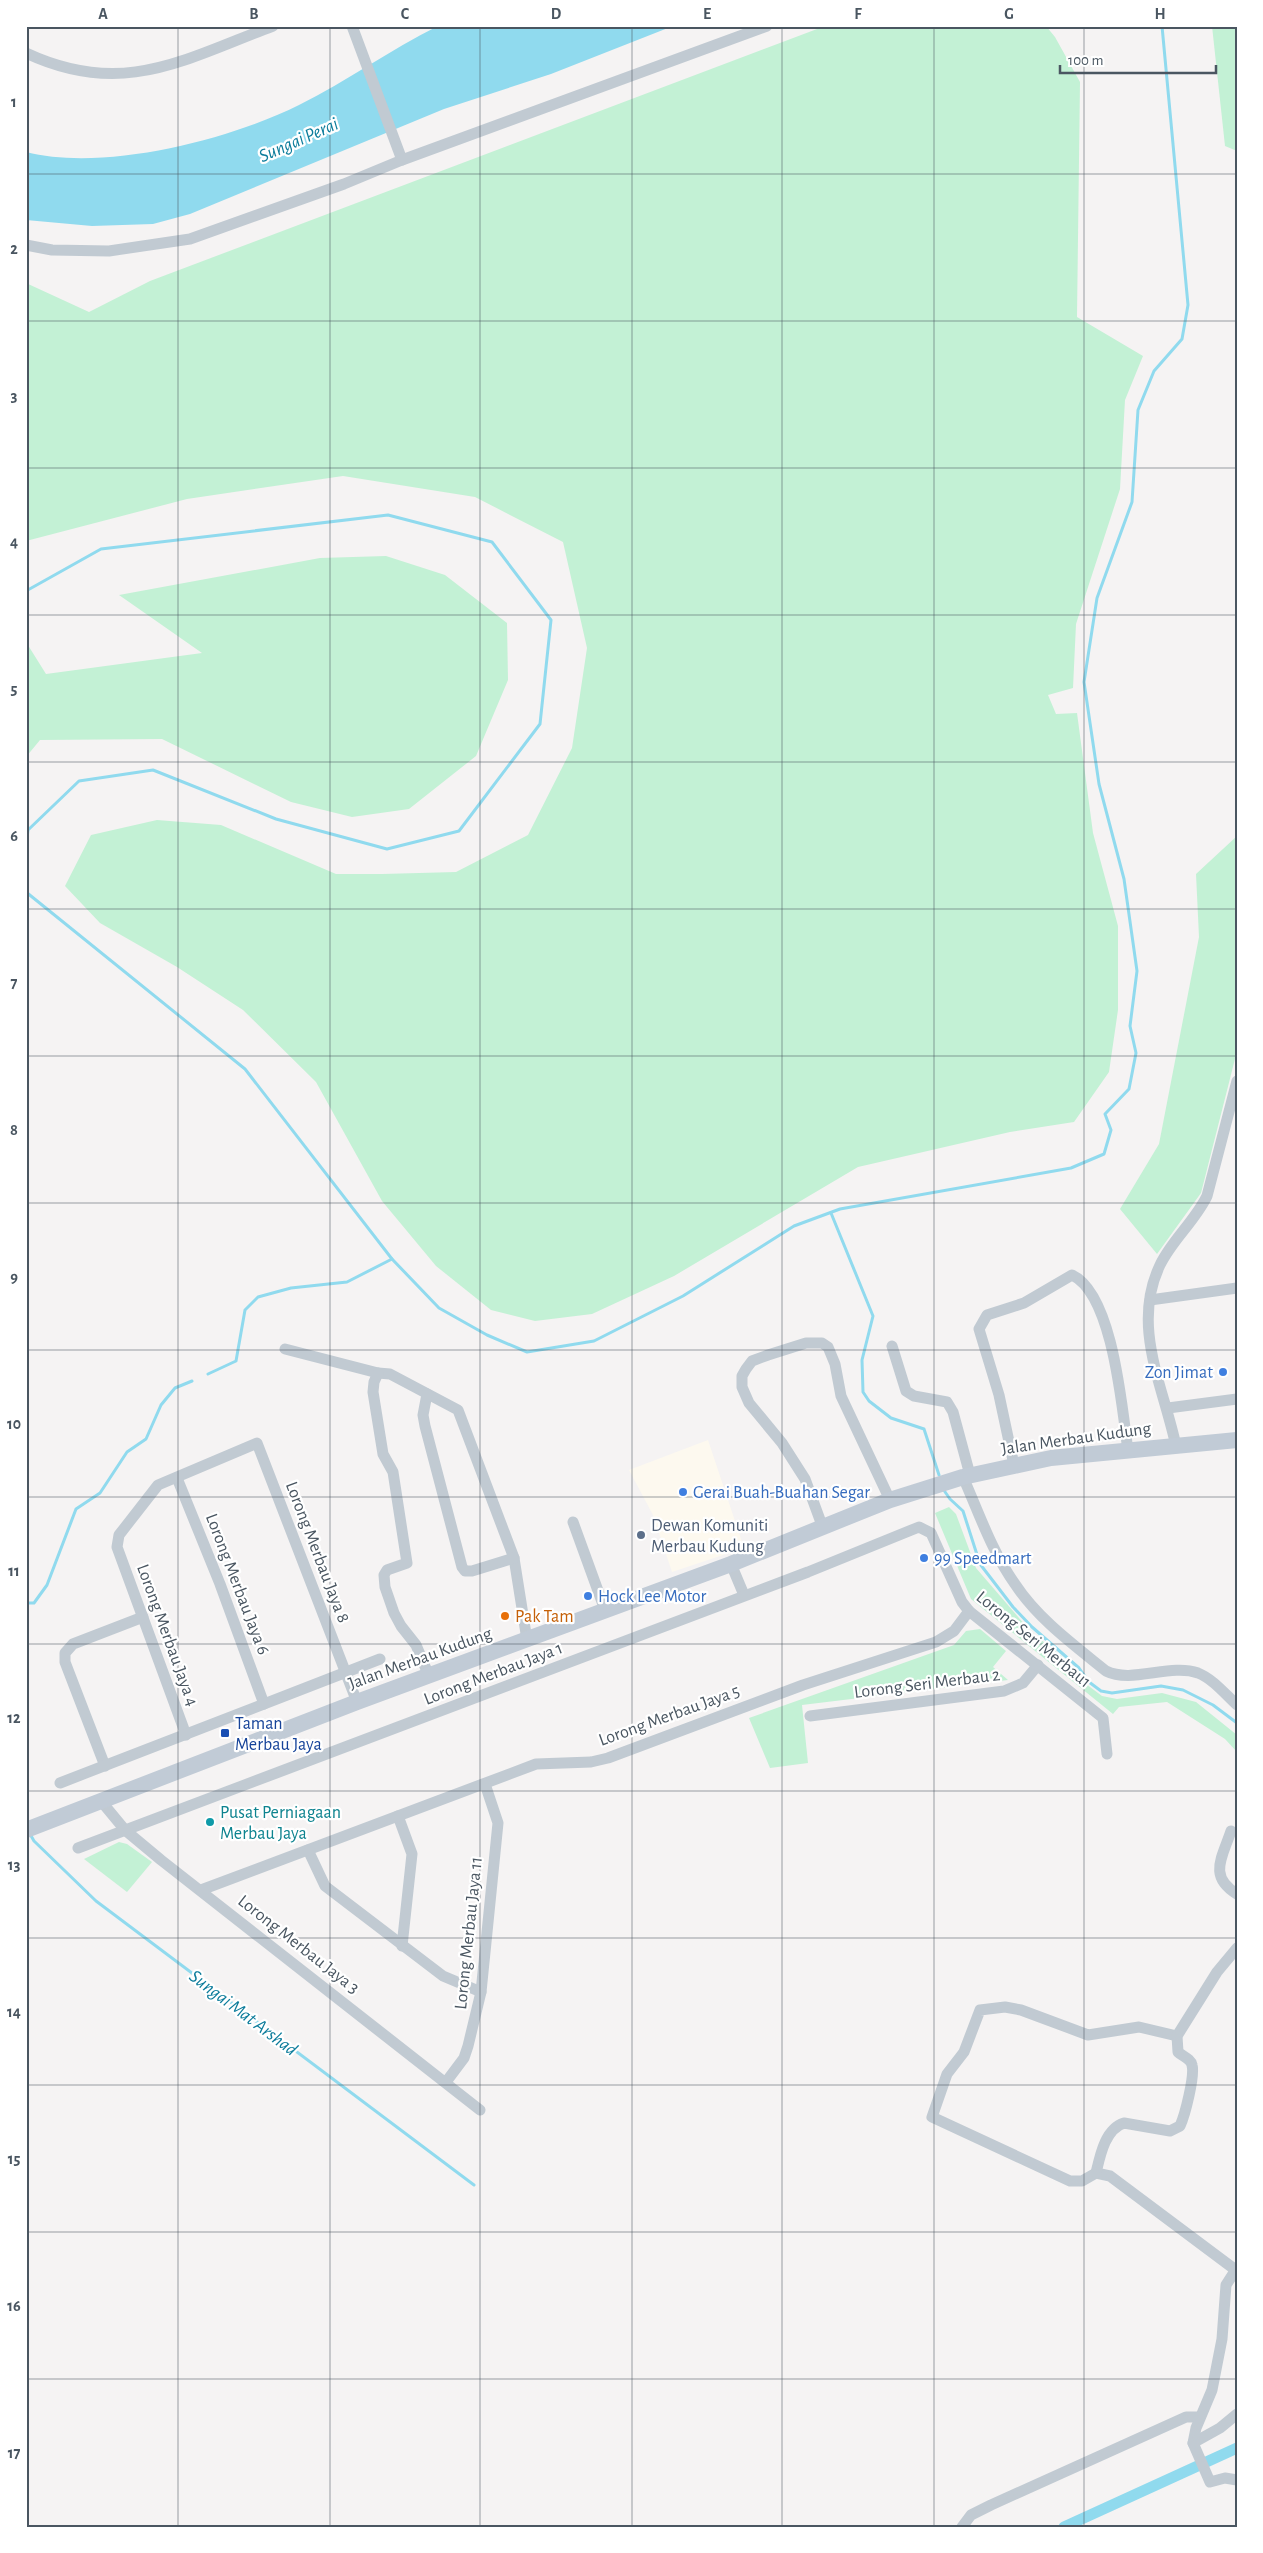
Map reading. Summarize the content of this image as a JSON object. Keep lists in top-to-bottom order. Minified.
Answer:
{"streets":{"main road":["Jalan Merbau Kudung"],"street":["Lorong Merbau Jaya 8","Lorong Merbau Jaya 6","Lorong Merbau Jaya 4","Lorong Seri Merbau1","Lorong Merbau Jaya 1","Lorong Seri Merbau 2","Lorong Merbau Jaya 5","Lorong Merbau Jaya 11","Lorong Merbau Jaya 3"]},"crossings":[["Jalan Merbau Kudung","Lorong Merbau Jaya 8"],["Jalan Merbau Kudung","Lorong Merbau Jaya 3"],["Lorong Merbau Jaya 8","Lorong Merbau Jaya 6"],["Lorong Merbau Jaya 8","Lorong Merbau Jaya 4"],["Lorong Merbau Jaya 6","Lorong Merbau Jaya 4"],["Lorong Seri Merbau1","Lorong Merbau Jaya 1"],["Lorong Seri Merbau1","Lorong Seri Merbau 2"],["Lorong Seri Merbau1","Lorong Merbau Jaya 5"],["Lorong Merbau Jaya 1","Lorong Merbau Jaya 3"],["Lorong Merbau Jaya 5","Lorong Merbau Jaya 11"],["Lorong Merbau Jaya 5","Lorong Merbau Jaya 3"],["Lorong Merbau Jaya 11","Lorong Merbau Jaya 3"]],"water":["Sungai Perai","Sungai Mat Arshad"],"places":{"other":["Zon Jimat","Gerai Buah-Buahan Segar","Dewan Komuniti Merbau Kudung","99 Speedmart","Hock Lee Motor","Pak Tam","Pusat Perniagaan Merbau Jaya"],"transit":["Taman Merbau Jaya"]},"scale_bar":"100 m","grid":{"columns":["A","B","C","D","E","F","G","H"],"rows":["1","2","3","4","5","6","7","8","9","10","11","12","13","14","15","16","17"]}}
